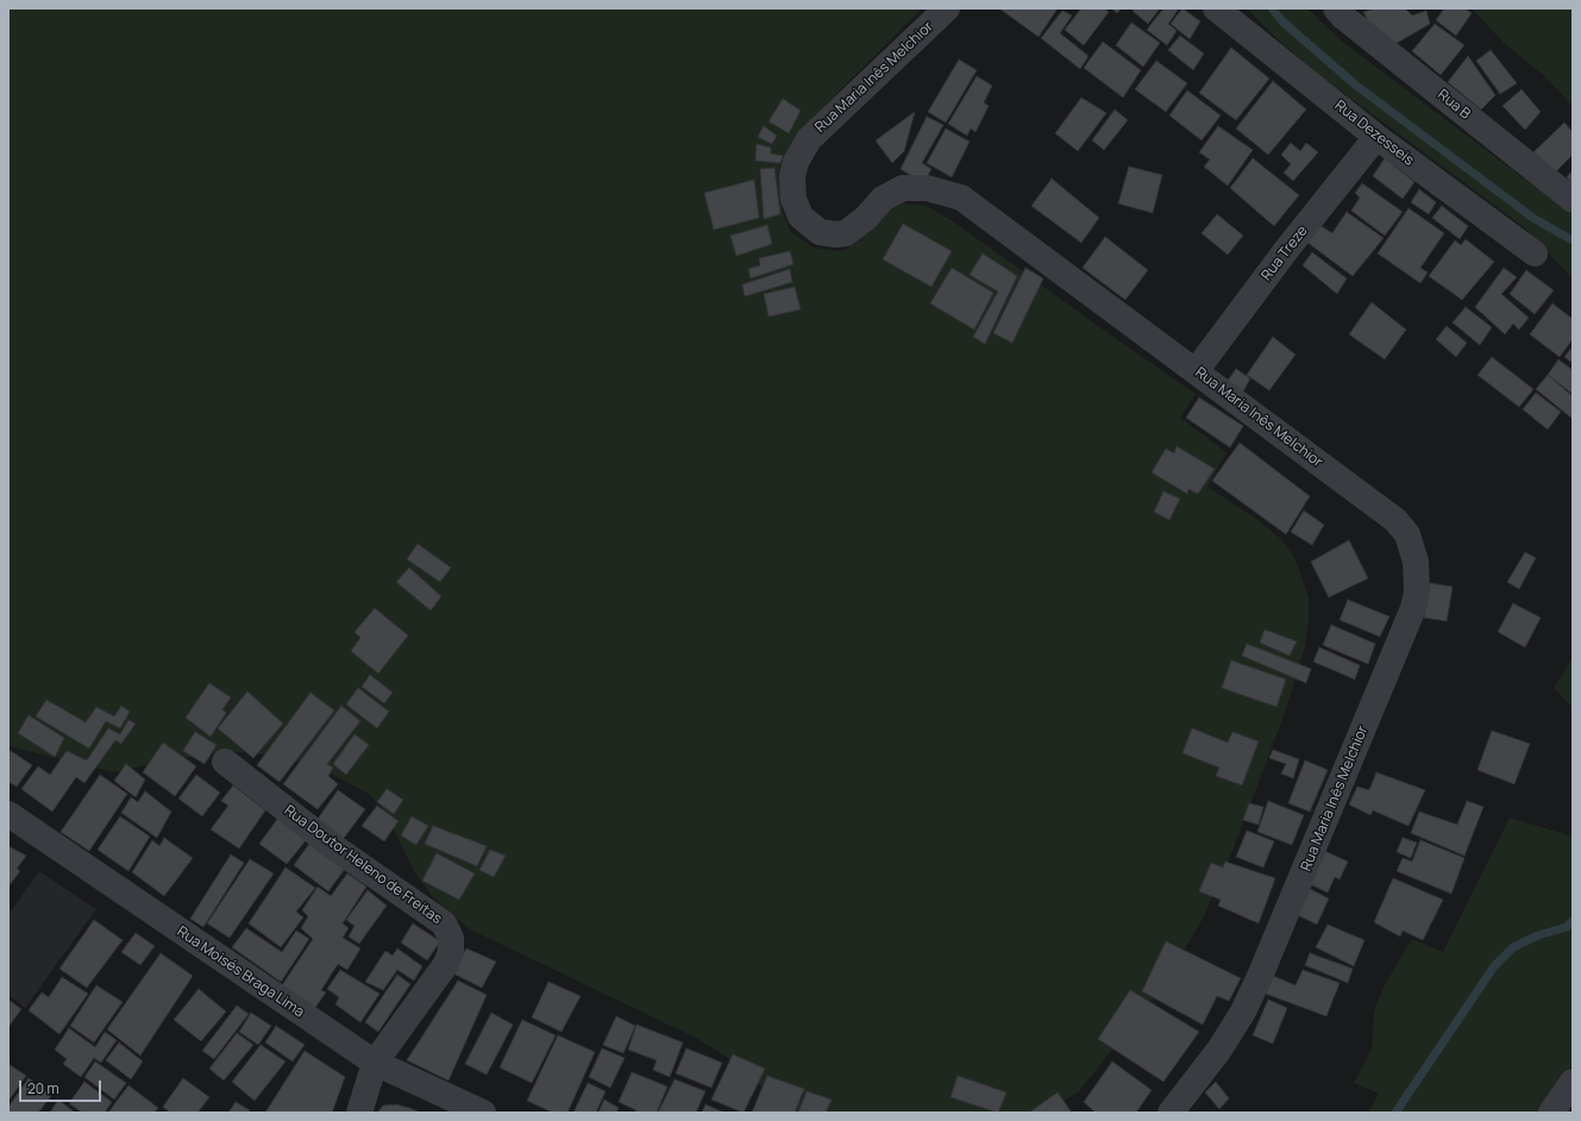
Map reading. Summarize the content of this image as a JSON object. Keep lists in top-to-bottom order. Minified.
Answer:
{"streets":{"street":["Rua Maria Inês Melchior","Rua B","Rua Dezesseis","Rua Treze","Rua Doutor Heleno de Freitas","Rua Moisés Braga Lima"]},"crossings":[["Rua Maria Inês Melchior","Rua Treze"],["Rua Dezesseis","Rua Treze"],["Rua Doutor Heleno de Freitas","Rua Moisés Braga Lima"]],"scale_bar":"20 m"}
